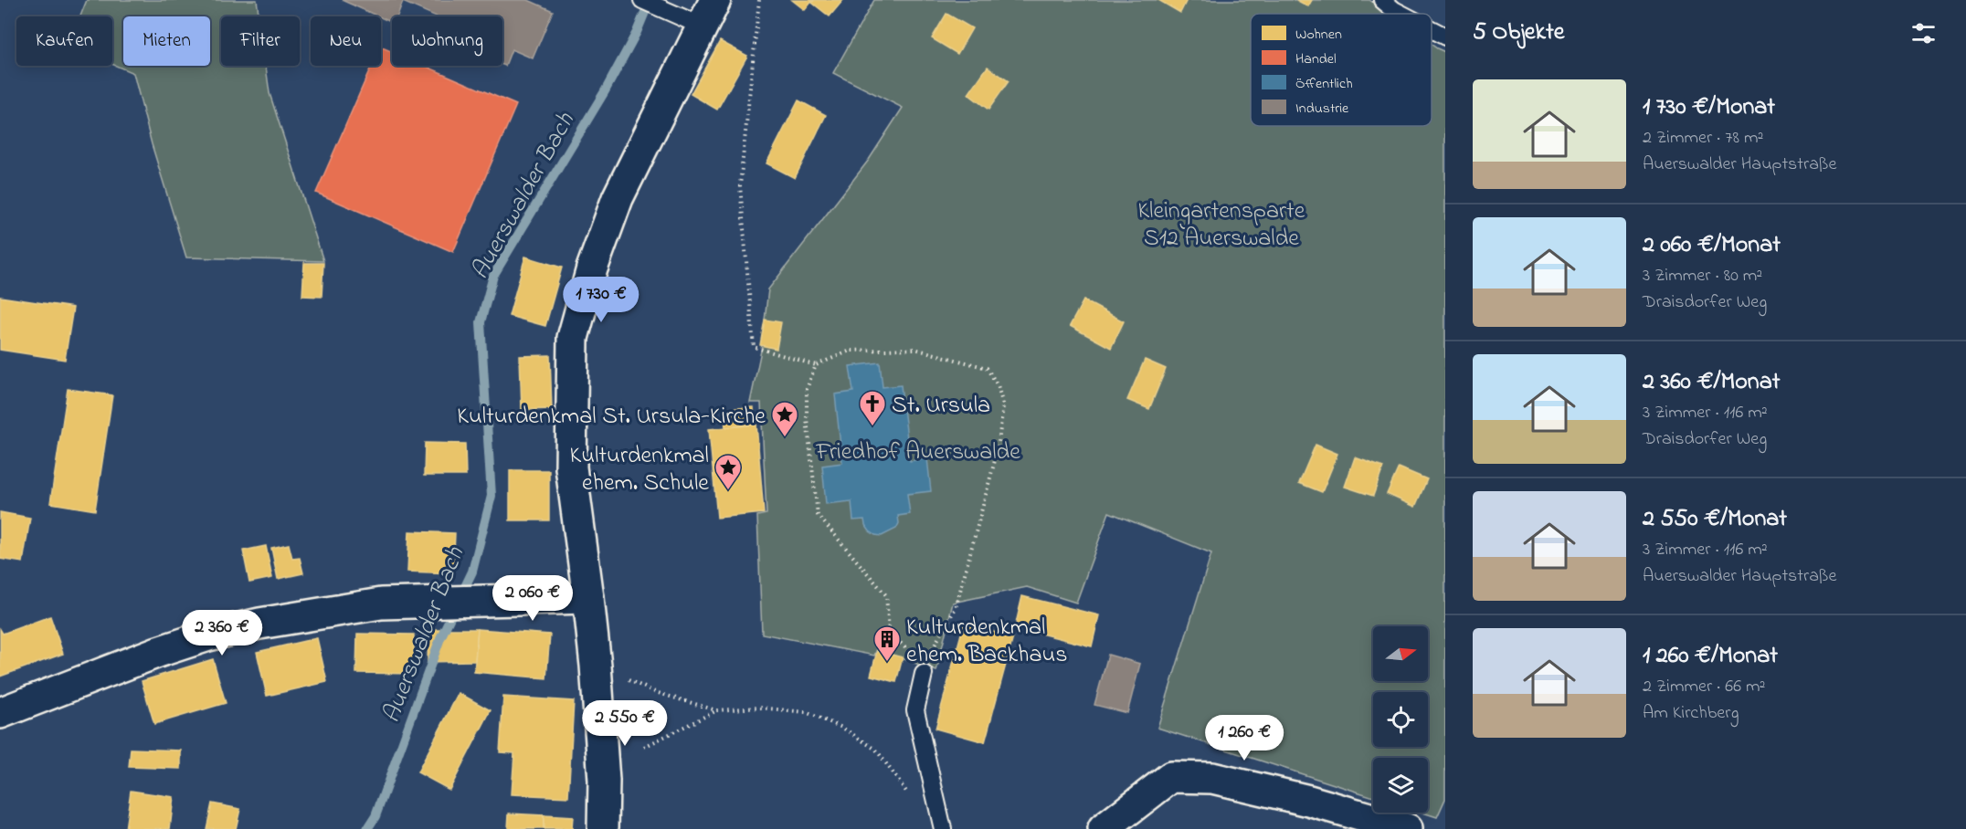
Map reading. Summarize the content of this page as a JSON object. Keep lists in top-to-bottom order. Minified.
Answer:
{"water":["Auerswalder Bach"],"parks":["Kleingartensparte S12 Auerswalde","Friedhof Auerswalde"],"places":{"church":["St. Ursula"],"place":["Kulturdenkmal St. Ursula-Kirche","Kulturdenkmal ehem. Schule"],"building":["Kulturdenkmal ehem. Backhaus"]},"legend":["Wohnen","Handel","Öffentlich","Industrie"],"north":"right","page":{"heading":"5 Objekte","chip":["Kaufen","Mieten","Filter","Neu","Wohnung"],"list":[{"name":"1 730 €/Monat","note":"2 Zimmer · 78 m² · Auerswalder Hauptstraße"},{"name":"2 060 €/Monat","note":"3 Zimmer · 80 m² · Draisdorfer Weg"},{"name":"2 360 €/Monat","note":"3 Zimmer · 116 m² · Draisdorfer Weg"},{"name":"2 550 €/Monat","note":"3 Zimmer · 116 m² · Auerswalder Hauptstraße"},{"name":"1 260 €/Monat","note":"2 Zimmer · 66 m² · Am Kirchberg"}],"price":["1 730 €","2 060 €","2 360 €","2 550 €","1 260 €"]}}
